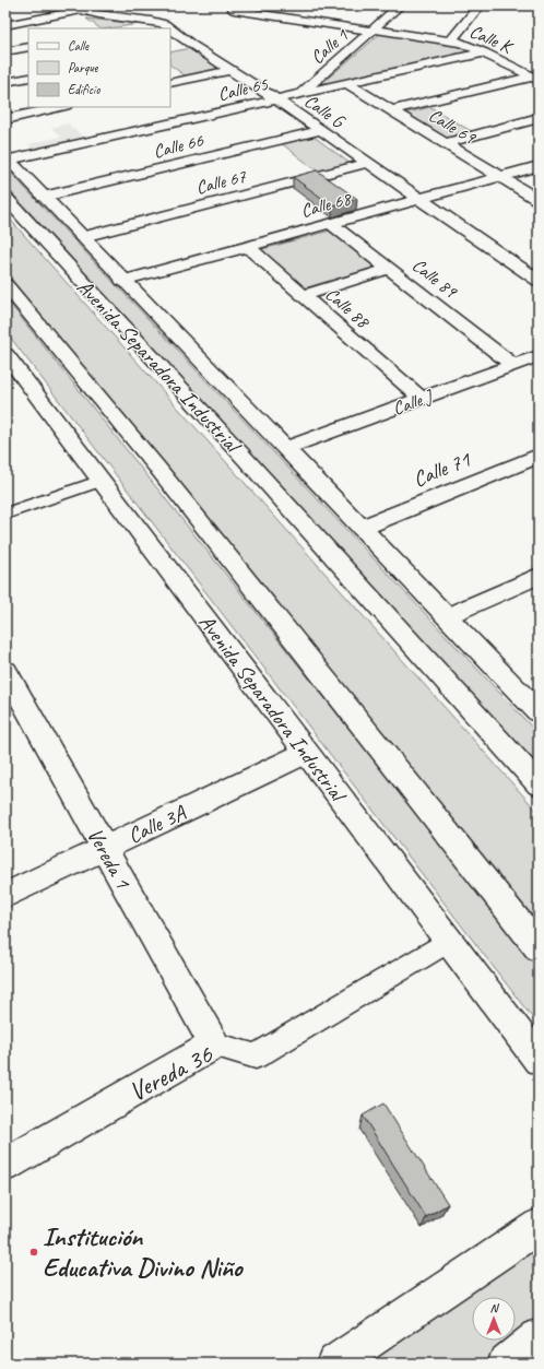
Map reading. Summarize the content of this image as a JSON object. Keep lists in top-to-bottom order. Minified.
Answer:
{"streets":{"street":["Calle K","Calle 1","Calle 65","Calle G","Calle 69","Calle 66","Calle 67","Calle 68","Calle 89","Calle 88","Avenida Separadora Industrial","Calle J","Calle 71","Calle 3A","Vereda 1","Vereda 36"]},"crossings":[["Calle K","Calle 1"],["Calle K","Calle 65"],["Calle 1","Calle 65"],["Calle 65","Calle G"],["Calle 65","Calle 69"],["Calle 65","Avenida Separadora Industrial"],["Calle G","Calle 66"],["Calle G","Calle 67"],["Calle G","Calle 68"],["Calle 69","Calle 68"],["Calle 66","Avenida Separadora Industrial"],["Calle 67","Avenida Separadora Industrial"],["Calle 68","Calle 89"],["Calle 68","Calle 88"],["Calle 68","Avenida Separadora Industrial"],["Calle 89","Calle J"],["Calle 88","Calle J"],["Avenida Separadora Industrial","Calle J"],["Avenida Separadora Industrial","Calle 71"],["Avenida Separadora Industrial","Calle 3A"],["Avenida Separadora Industrial","Vereda 36"],["Calle 3A","Vereda 1"],["Vereda 1","Vereda 36"]],"places":["Institución Educativa Divino Niño"],"legend":["Calle","Parque","Edificio"],"north":"top"}
